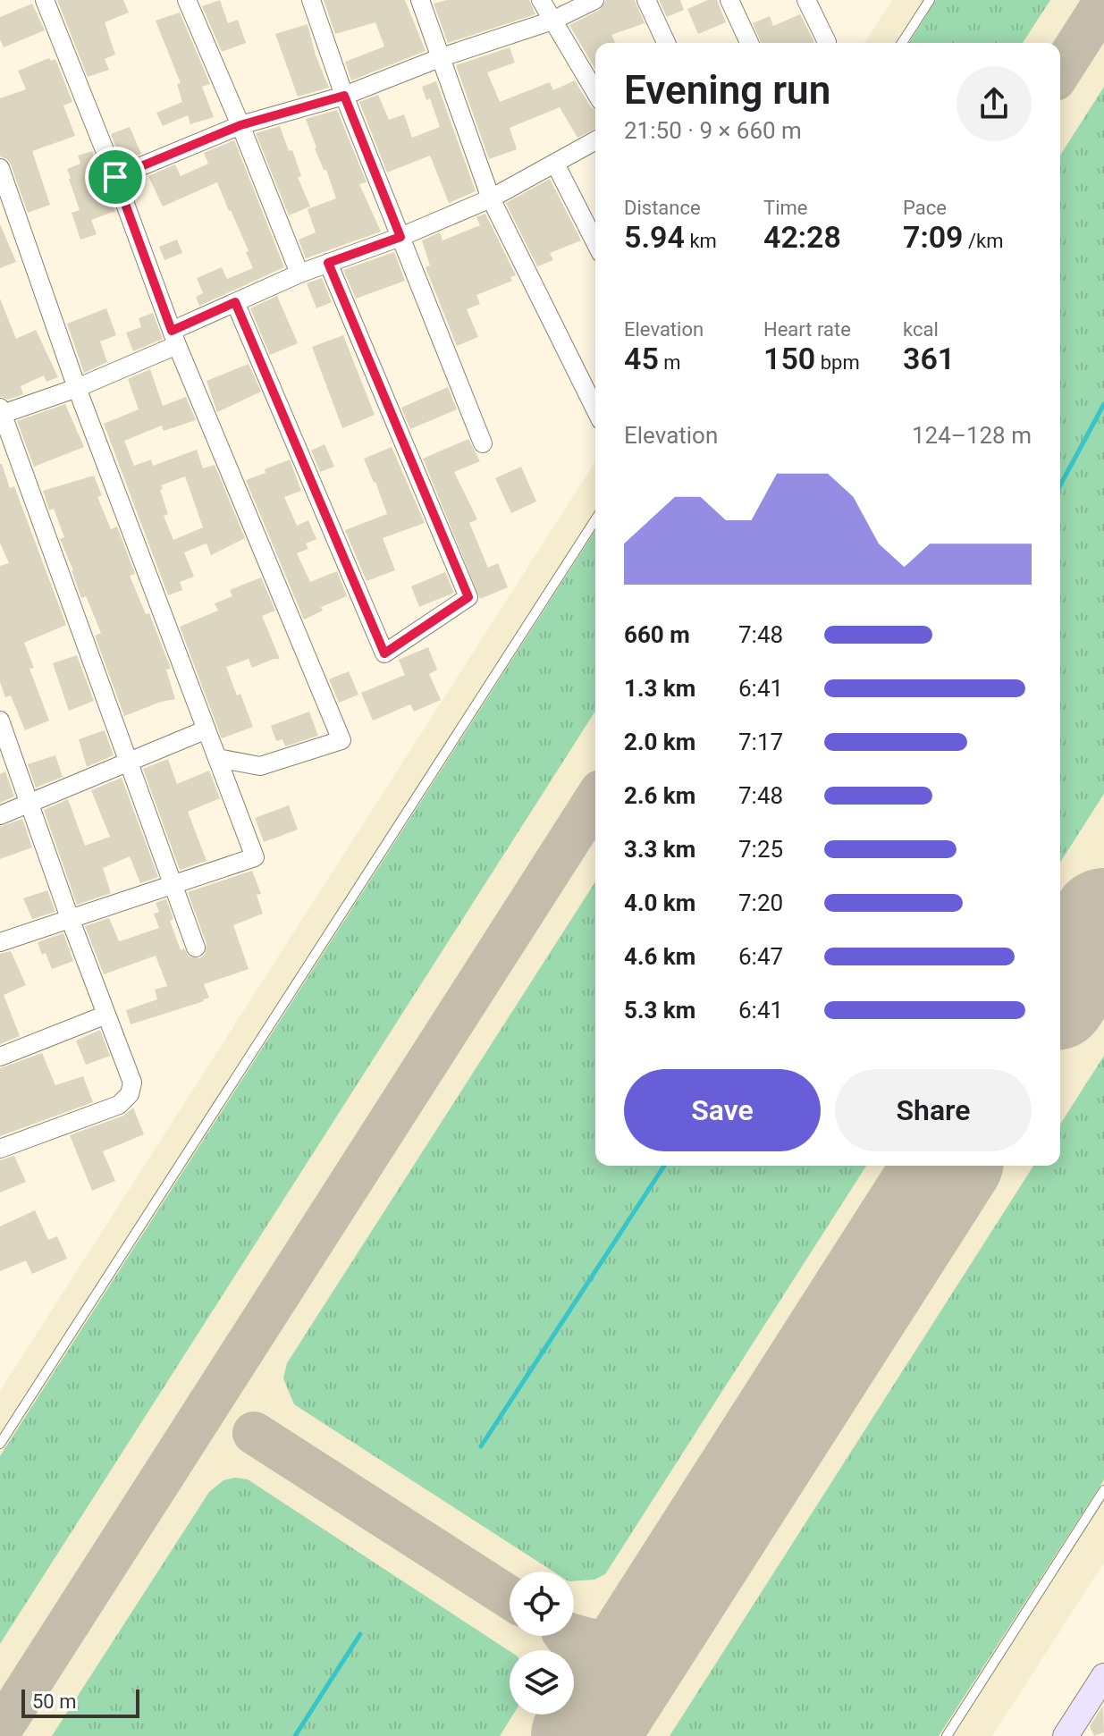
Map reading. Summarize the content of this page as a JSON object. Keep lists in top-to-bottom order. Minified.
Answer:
{"scale_bar":"50 m","page":{"heading":["Evening run","21:50 · 9 × 660 m"],"stats":[["Distance","5.94 km"],["Time","42:28"],["Pace","7:09 /km"],["Elevation","45 m"],["Heart rate","150 bpm"],["kcal","361"]],"chart":["Elevation","124–128 m"],"list":[{"name":"660 m","note":"7:48"},{"name":"1.3 km","note":"6:41"},{"name":"2.0 km","note":"7:17"},{"name":"2.6 km","note":"7:48"},{"name":"3.3 km","note":"7:25"},{"name":"4.0 km","note":"7:20"},{"name":"4.6 km","note":"6:47"},{"name":"5.3 km","note":"6:41"}],"buttons":["Save","Share"],"scale":"50 m"}}
